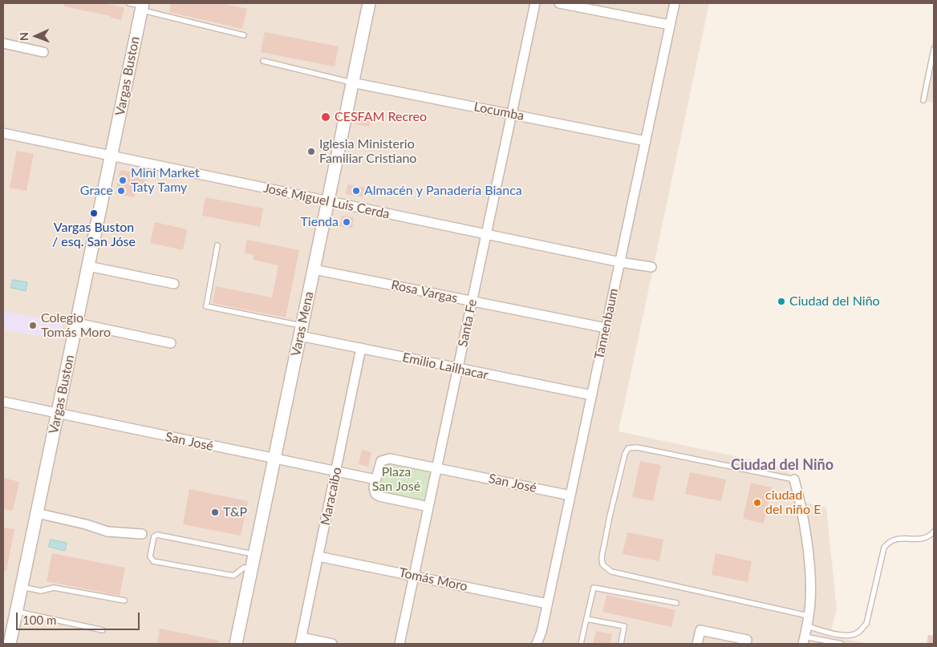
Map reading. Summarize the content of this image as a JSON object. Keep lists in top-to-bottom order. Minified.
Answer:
{"streets":{"street":["Vargas Buston","Locumba","José Miguel Luis Cerda","Rosa Vargas","Santa Fe","Varas Mena","Tannenbaum","Emilio Lailhacar","San José","Maracaibo","Tomás Moro"]},"crossings":[["Vargas Buston","José Miguel Luis Cerda"],["Vargas Buston","San José"],["Locumba","Santa Fe"],["Locumba","Varas Mena"],["Locumba","Tannenbaum"],["José Miguel Luis Cerda","Santa Fe"],["José Miguel Luis Cerda","Varas Mena"],["José Miguel Luis Cerda","Tannenbaum"],["Rosa Vargas","Santa Fe"],["Rosa Vargas","Varas Mena"],["Rosa Vargas","Tannenbaum"],["Santa Fe","Emilio Lailhacar"],["Santa Fe","San José"],["Santa Fe","Tomás Moro"],["Varas Mena","Emilio Lailhacar"],["Varas Mena","San José"],["Tannenbaum","Emilio Lailhacar"],["Tannenbaum","San José"],["Tannenbaum","Tomás Moro"],["Emilio Lailhacar","Maracaibo"],["San José","Maracaibo"],["Maracaibo","Tomás Moro"]],"districts":["Ciudad del Niño"],"parks":["Plaza San José"],"places":["CESFAM Recreo","Iglesia Ministerio Familiar Cristiano","Mini Market Taty Tamy","Grace","Almacén y Panadería Bianca","Vargas Buston / esq. San Jóse","Tienda","Ciudad del Niño","Colegio Tomás Moro","ciudad del niño E","T&P"],"scale_bar":"100 m","north":"left"}
